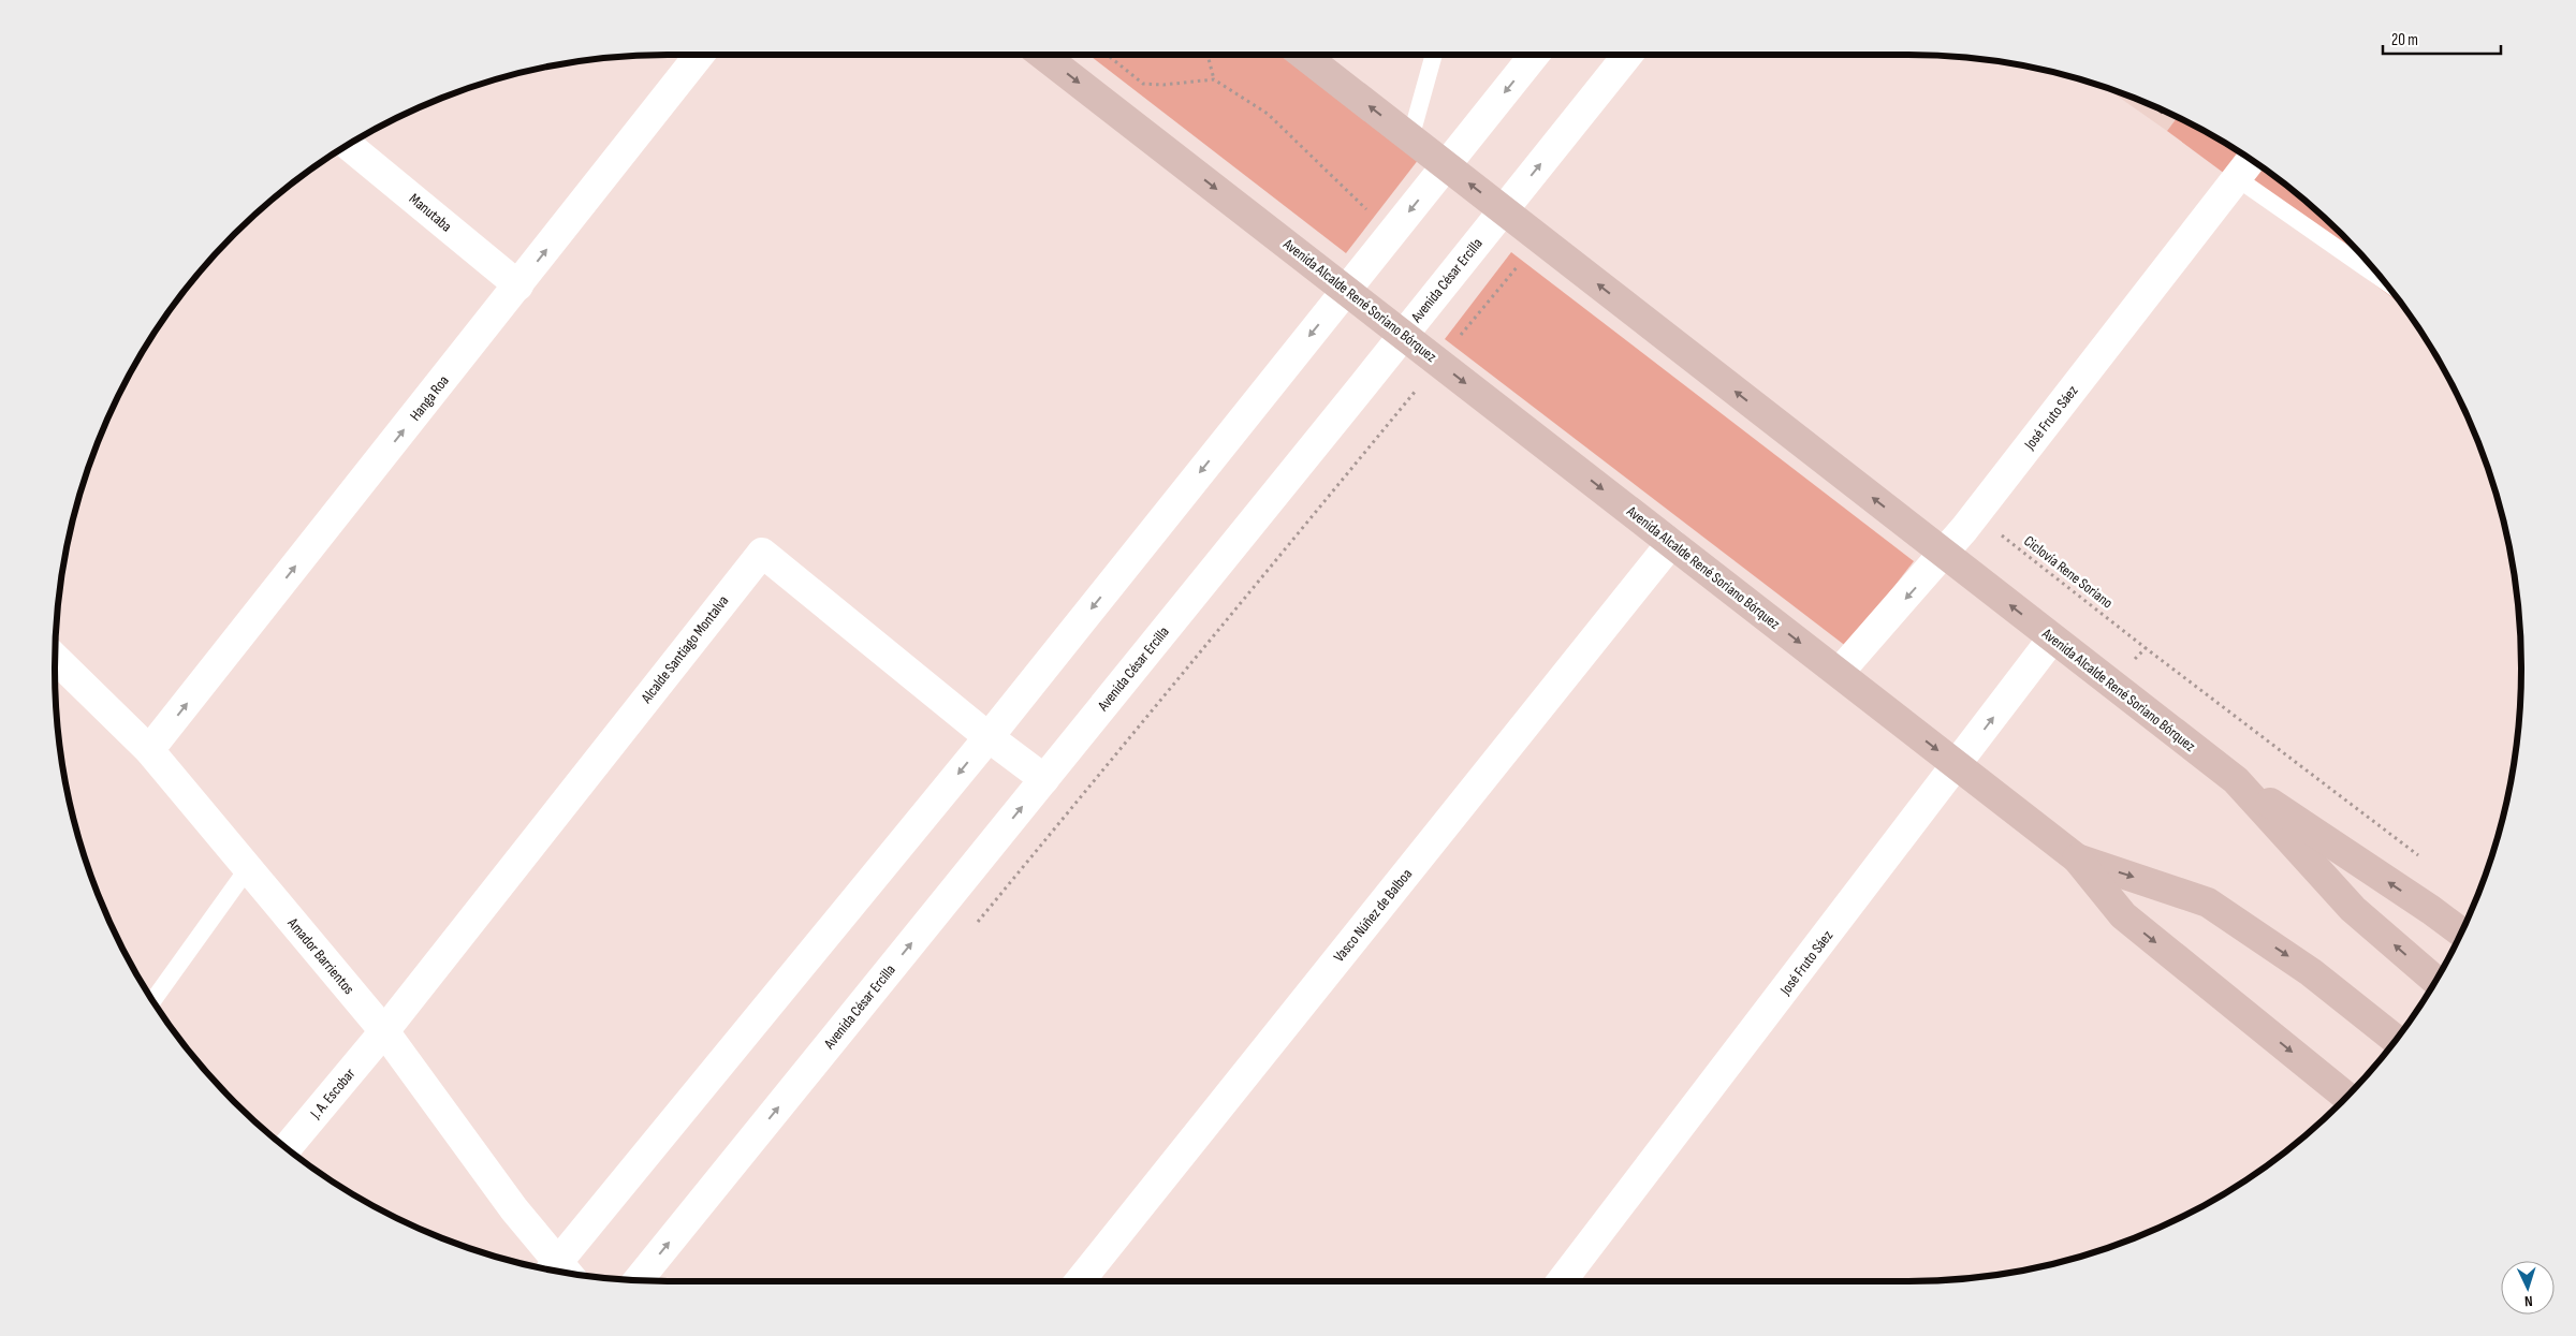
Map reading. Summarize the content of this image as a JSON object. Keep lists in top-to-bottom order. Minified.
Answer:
{"streets":{"main road":["Avenida Alcalde René Soriano Bórquez"],"street":["Manutaba","Avenida César Ercilla","Hanga Roa","José Fruto Sáez","Alcalde Santiago Montalva","Vasco Núñez de Balboa","Amador Barrientos","J. A. Escobar"],"path":["Ciclovía Rene Soriano"]},"crossings":[["Manutaba","Hanga Roa"],["Avenida César Ercilla","Avenida Alcalde René Soriano Bórquez"],["Avenida César Ercilla","Alcalde Santiago Montalva"],["Avenida Alcalde René Soriano Bórquez","José Fruto Sáez"],["Avenida Alcalde René Soriano Bórquez","Vasco Núñez de Balboa"],["Hanga Roa","Amador Barrientos"],["José Fruto Sáez","Ciclovía Rene Soriano"],["Alcalde Santiago Montalva","Amador Barrientos"],["Alcalde Santiago Montalva","J. A. Escobar"],["Amador Barrientos","J. A. Escobar"]],"one_way":["Hanga Roa"],"scale_bar":"20 m","north":"bottom"}
